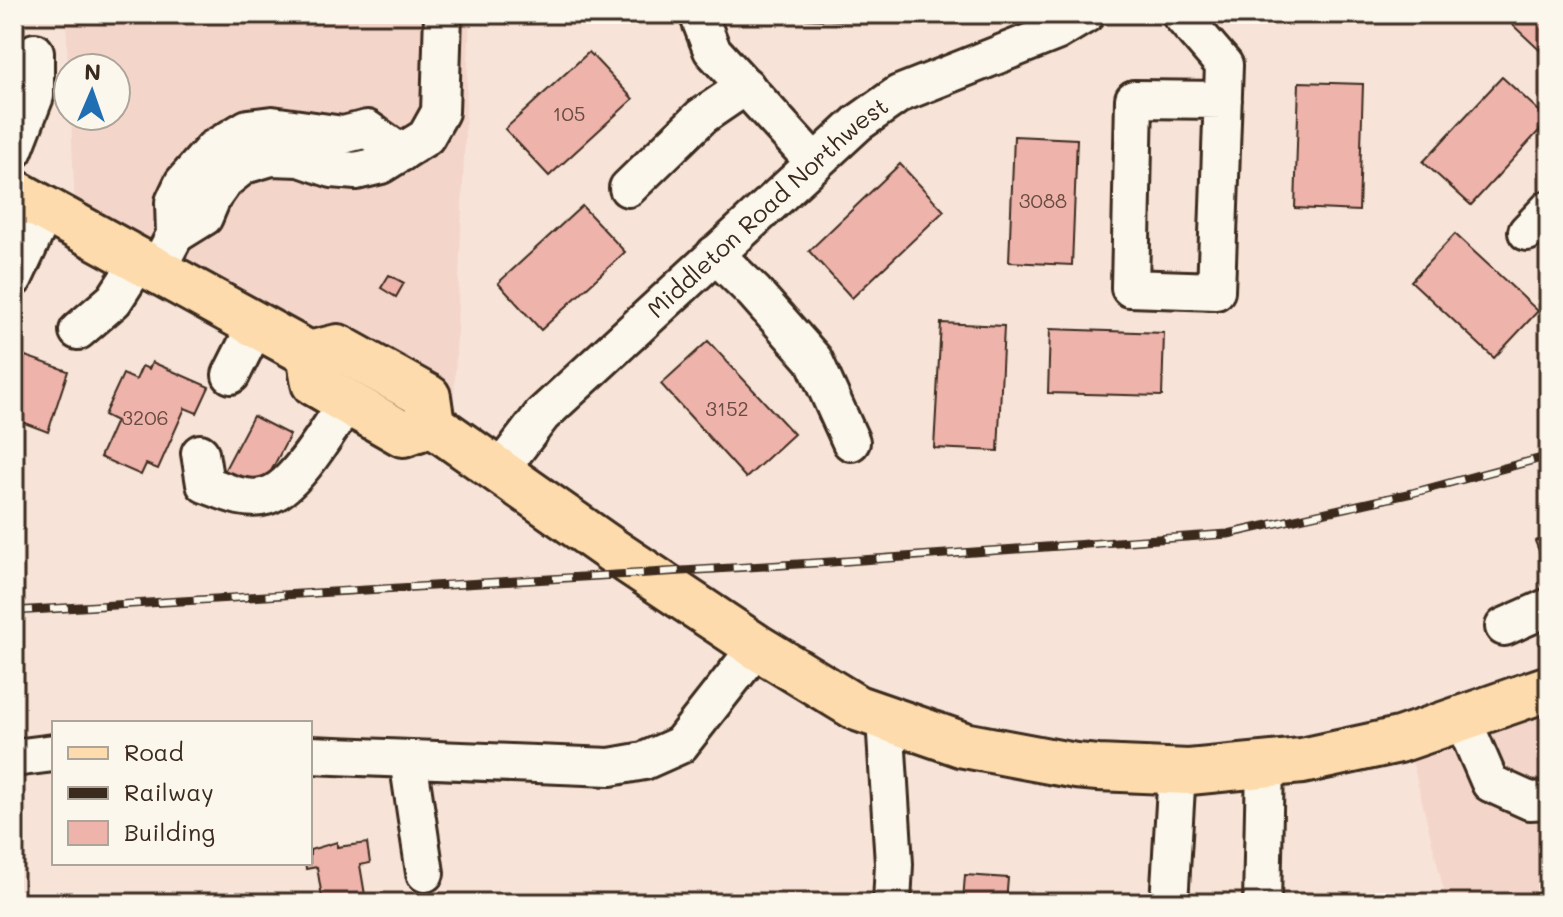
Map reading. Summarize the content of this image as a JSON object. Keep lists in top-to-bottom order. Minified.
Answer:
{"streets":{"street":["Middleton Road Northwest"]},"house_numbers":["105","3088","3152","3206"],"legend":["Road","Railway","Building"],"north":"top"}
